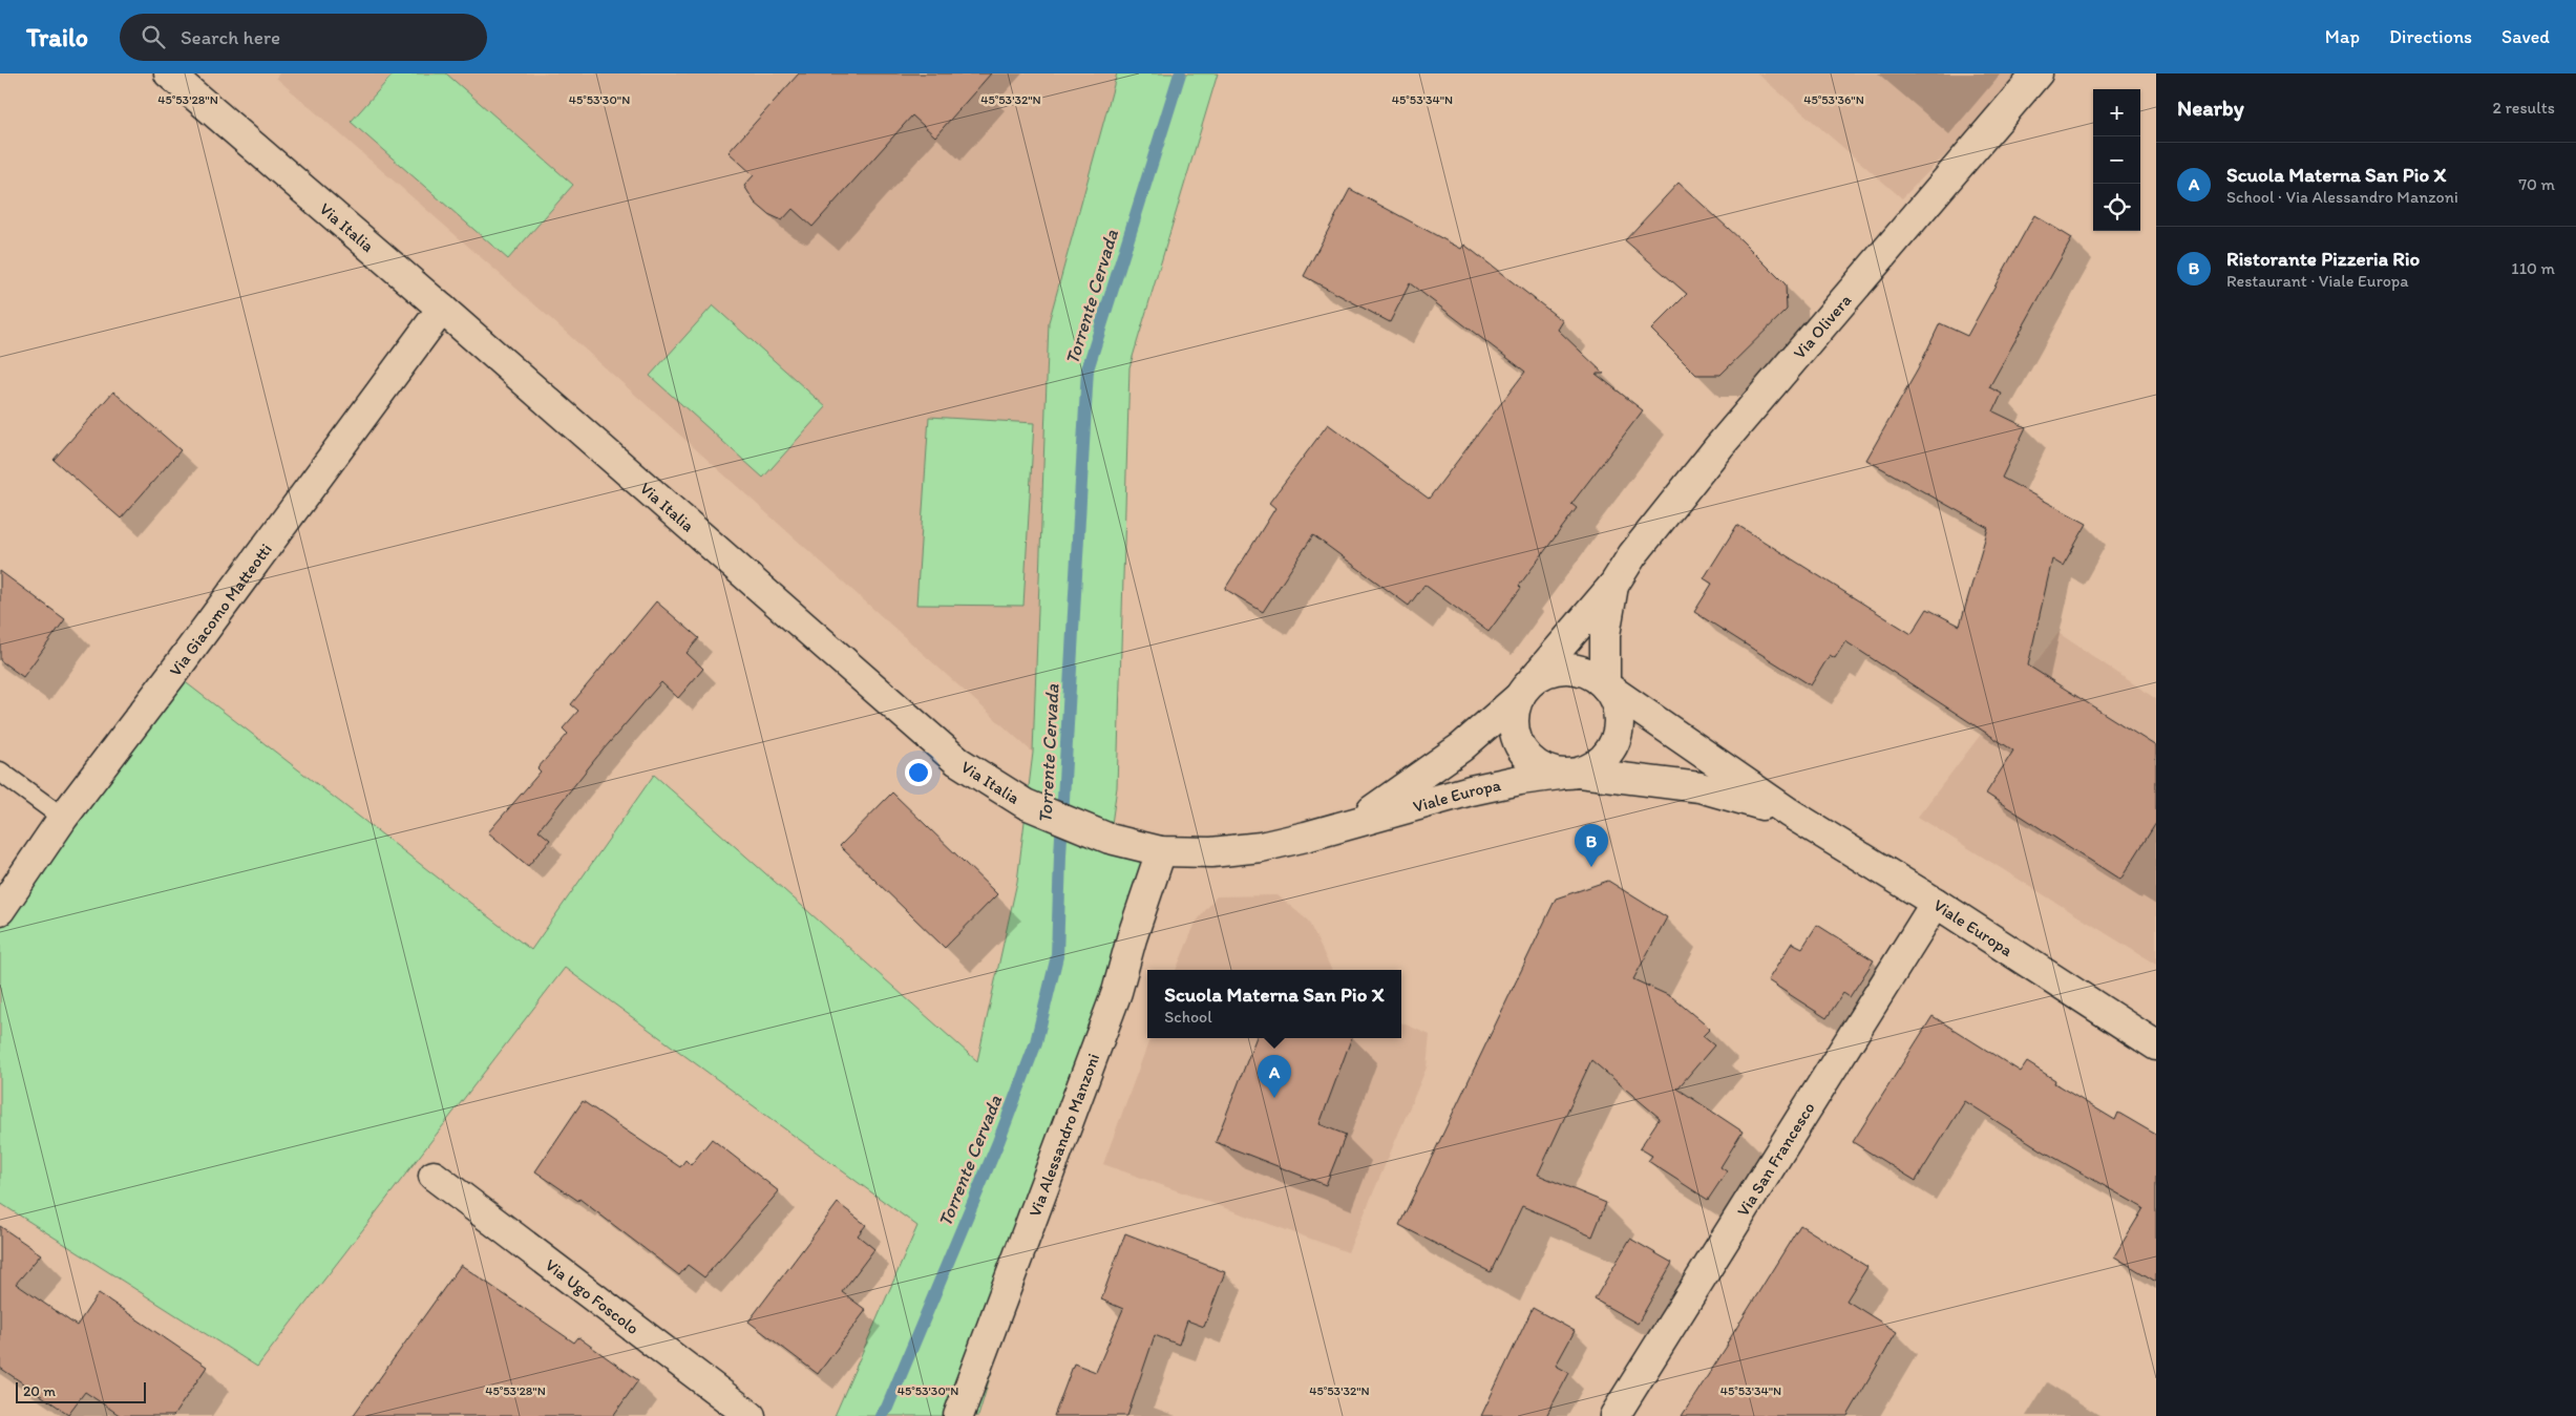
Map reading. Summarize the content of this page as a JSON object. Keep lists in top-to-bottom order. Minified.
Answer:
{"streets":{"street":["Via Italia","Via Olivera","Via Giacomo Matteotti","Viale Europa","Via Alessandro Manzoni","Via San Francesco","Via Ugo Foscolo"]},"crossings":[["Via Italia","Via Giacomo Matteotti"],["Via Italia","Viale Europa"],["Via Italia","Via Alessandro Manzoni"],["Via Olivera","Viale Europa"],["Viale Europa","Via San Francesco"]],"water":["Torrente Cervada"],"scale_bar":"20 m","page":{"header":"Trailo","search":"Search here","nav":["Map","Directions","Saved"],"heading":["Nearby","2 results"],"map_buttons":["+","−"],"list":[{"mark":"A","name":"Scuola Materna San Pio X","note":"School · Via Alessandro Manzoni","value":"70 m"},{"mark":"B","name":"Ristorante Pizzeria Rio","note":"Restaurant · Viale Europa","value":"110 m"}],"pins":["B","A"],"popup":["Scuola Materna San Pio X","School"],"scale":"20 m"},"coordinates":["45°53'28\"N","45°53'30\"N","45°53'32\"N","45°53'34\"N","45°53'36\"N"]}
